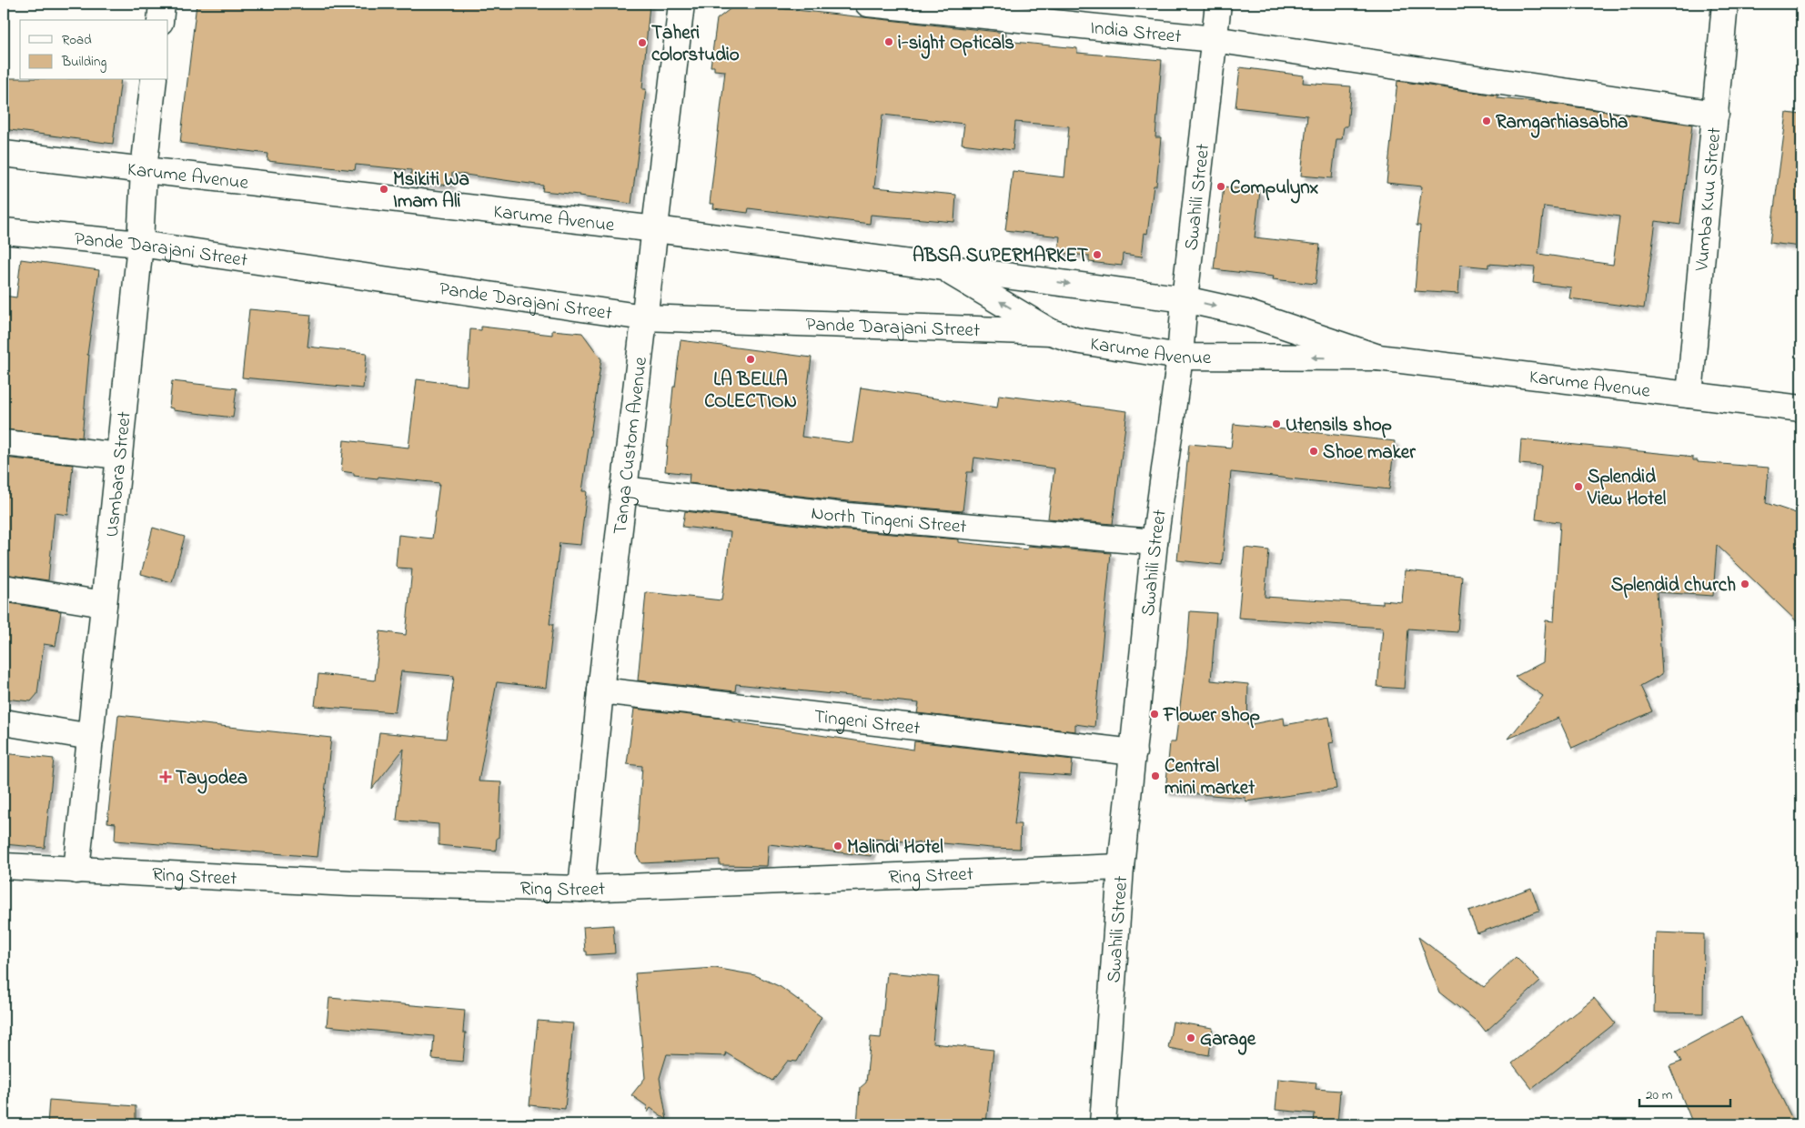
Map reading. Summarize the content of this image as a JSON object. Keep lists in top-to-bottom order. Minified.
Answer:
{"streets":{"street":["India Street","Karume Avenue","Swahili Street","Vumba Kuu Street","Pande Darajani Street","Tanga Custom Avenue","Usmbara Street","North Tingeni Street","Tingeni Street","Ring Street"]},"crossings":[["India Street","Swahili Street"],["India Street","Vumba Kuu Street"],["Karume Avenue","Swahili Street"],["Karume Avenue","Vumba Kuu Street"],["Karume Avenue","Pande Darajani Street"],["Karume Avenue","Tanga Custom Avenue"],["Karume Avenue","Usmbara Street"],["Swahili Street","North Tingeni Street"],["Swahili Street","Tingeni Street"],["Swahili Street","Ring Street"],["Pande Darajani Street","Tanga Custom Avenue"],["Pande Darajani Street","Usmbara Street"],["Tanga Custom Avenue","North Tingeni Street"],["Tanga Custom Avenue","Tingeni Street"],["Tanga Custom Avenue","Ring Street"],["Usmbara Street","Ring Street"]],"places":{"other":["i-sight Opticals","Taheri colorstudio","Ramgarhiasabha","Compulynx","Msikiti Wa Imam Ali","ABSA SUPERMARKET","LA BELLA COLECTION","Utensils shop","Shoe maker","Splendid View Hotel","Splendid church","Flower shop","Central mini market","Malindi Hotel","Garage"],"health":["Tayodea"]},"legend":["Road","Building"],"scale_bar":"20 m"}
